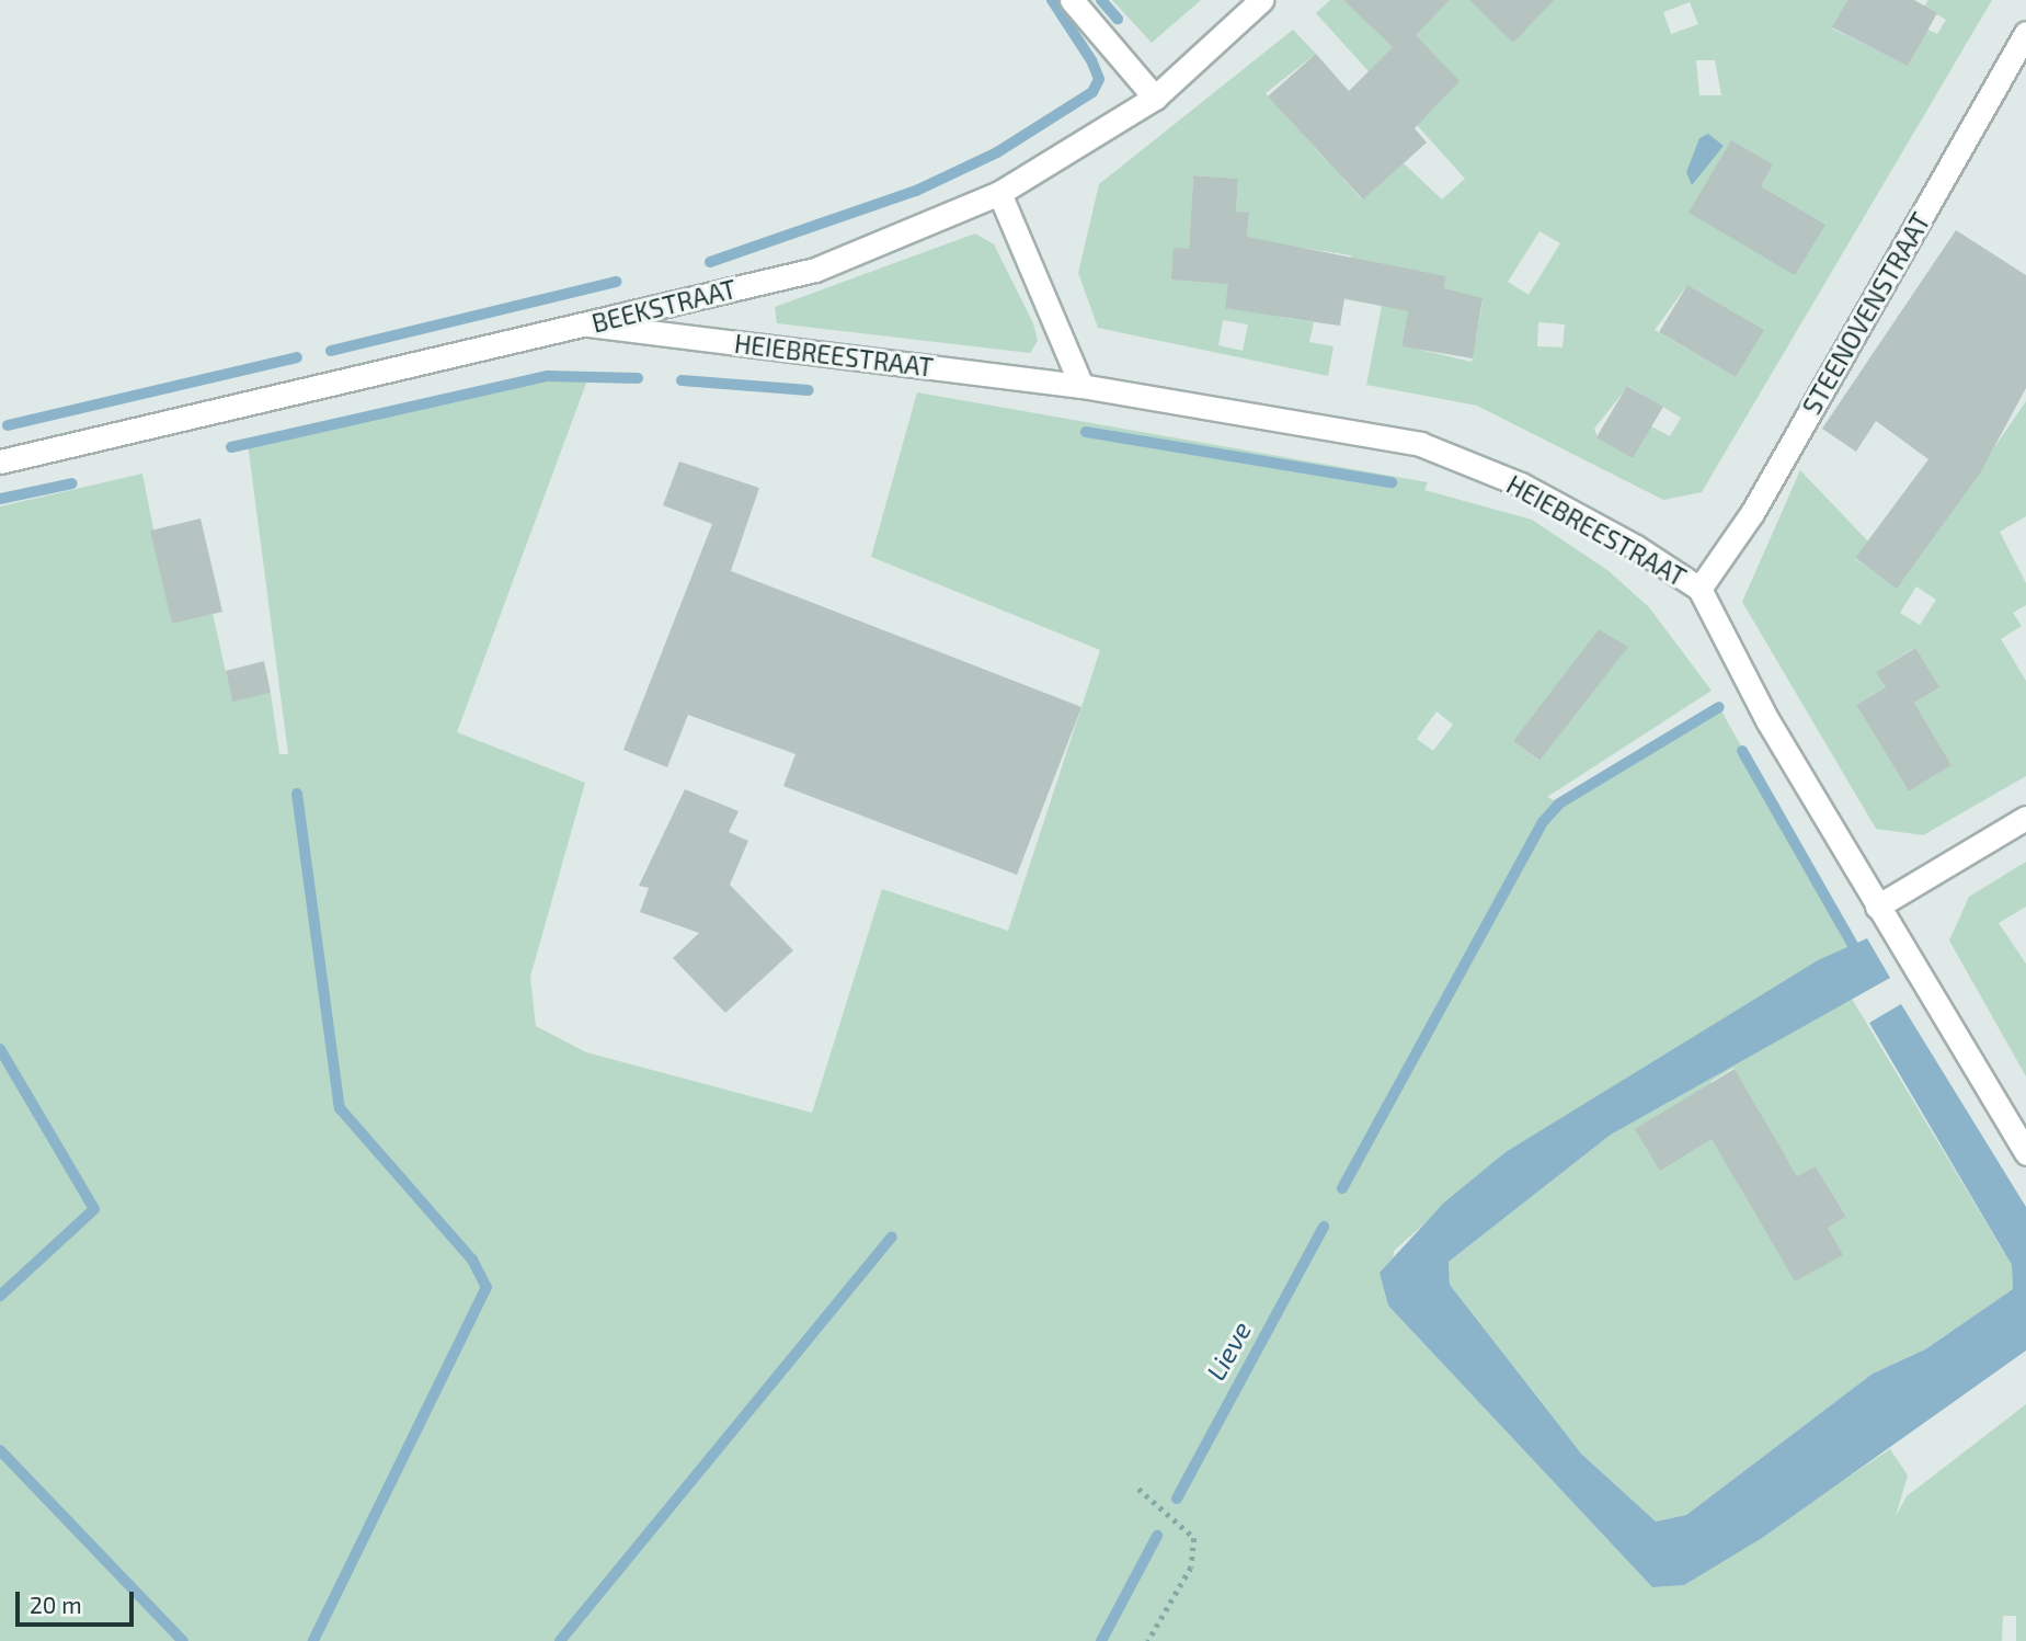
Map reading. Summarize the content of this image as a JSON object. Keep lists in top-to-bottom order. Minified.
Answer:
{"streets":{"street":["BEEKSTRAAT","STEENOVENSTRAAT","HEIEBREESTRAAT"]},"crossings":[["BEEKSTRAAT","HEIEBREESTRAAT"],["STEENOVENSTRAAT","HEIEBREESTRAAT"]],"water":["Lieve"],"scale_bar":"20 m"}
